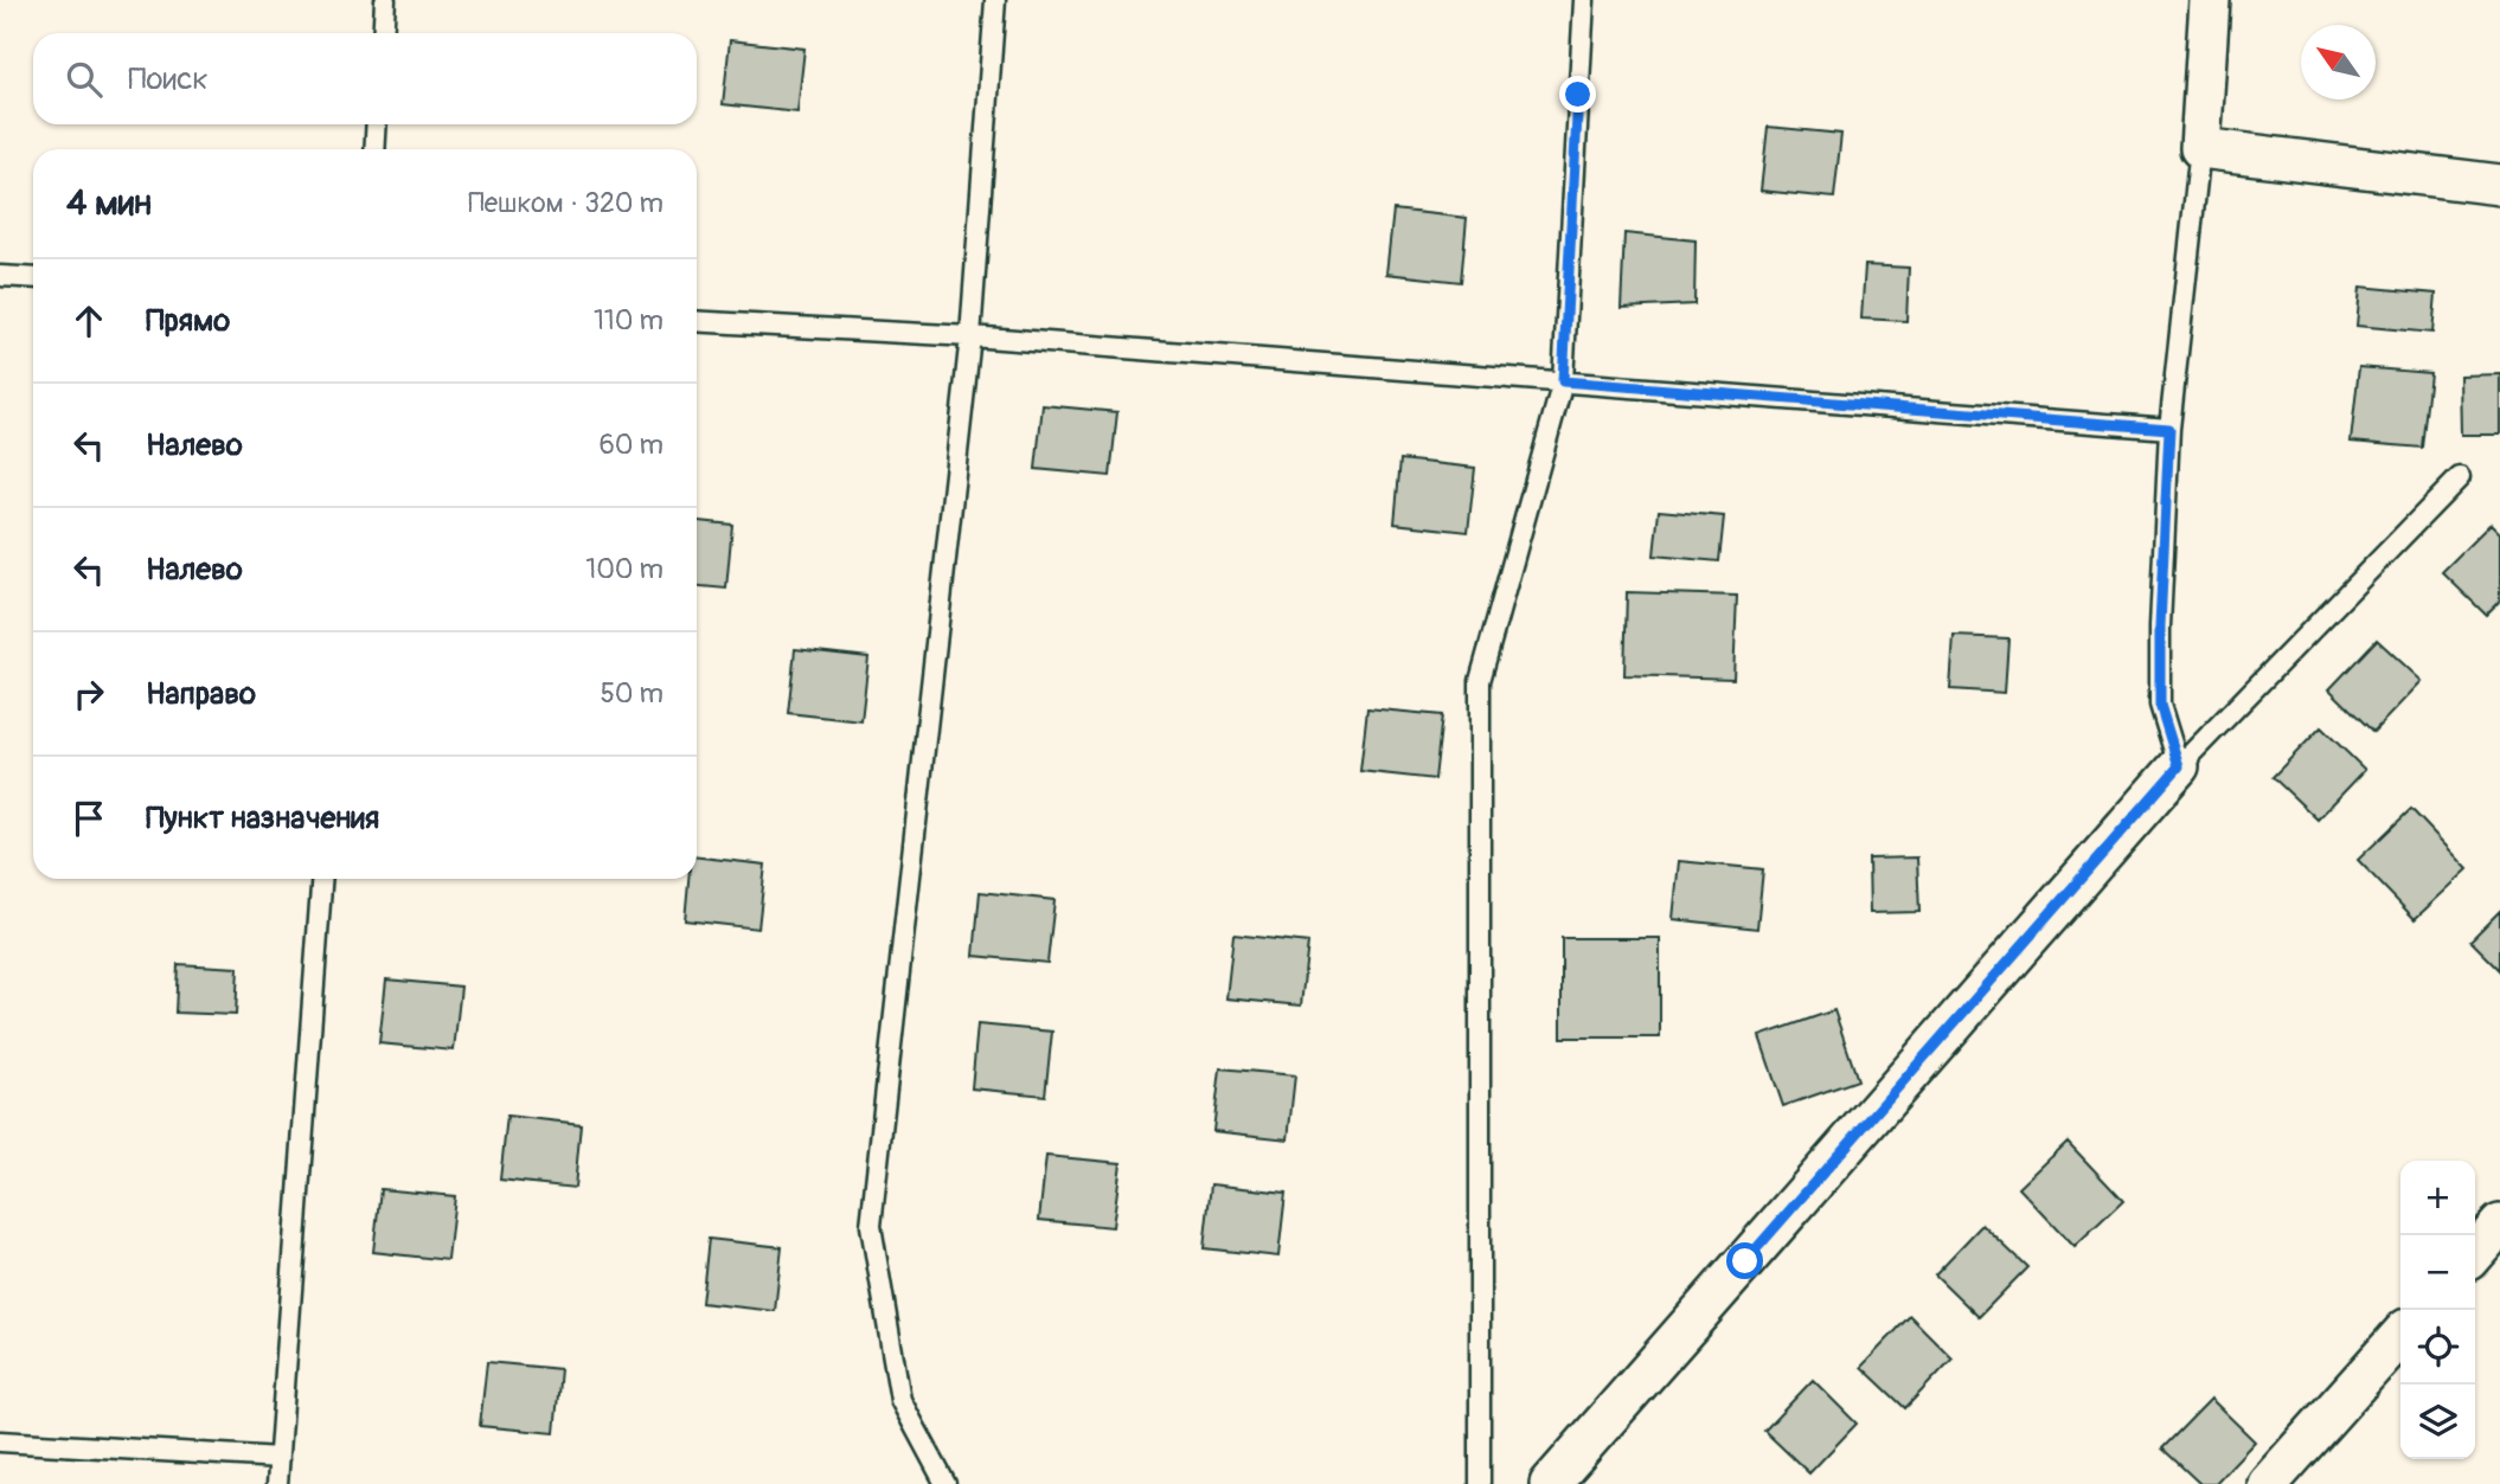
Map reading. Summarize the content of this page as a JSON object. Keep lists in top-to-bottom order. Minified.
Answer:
{"north":"top left","page":{"search":"Поиск","heading":["4 мин","Пешком · 320 m"],"list":[["Прямо","110 m"],["Налево","60 m"],["Налево","100 m"],["Направо","50 m"],"Пункт назначения"],"map_buttons":["+","−"]}}
